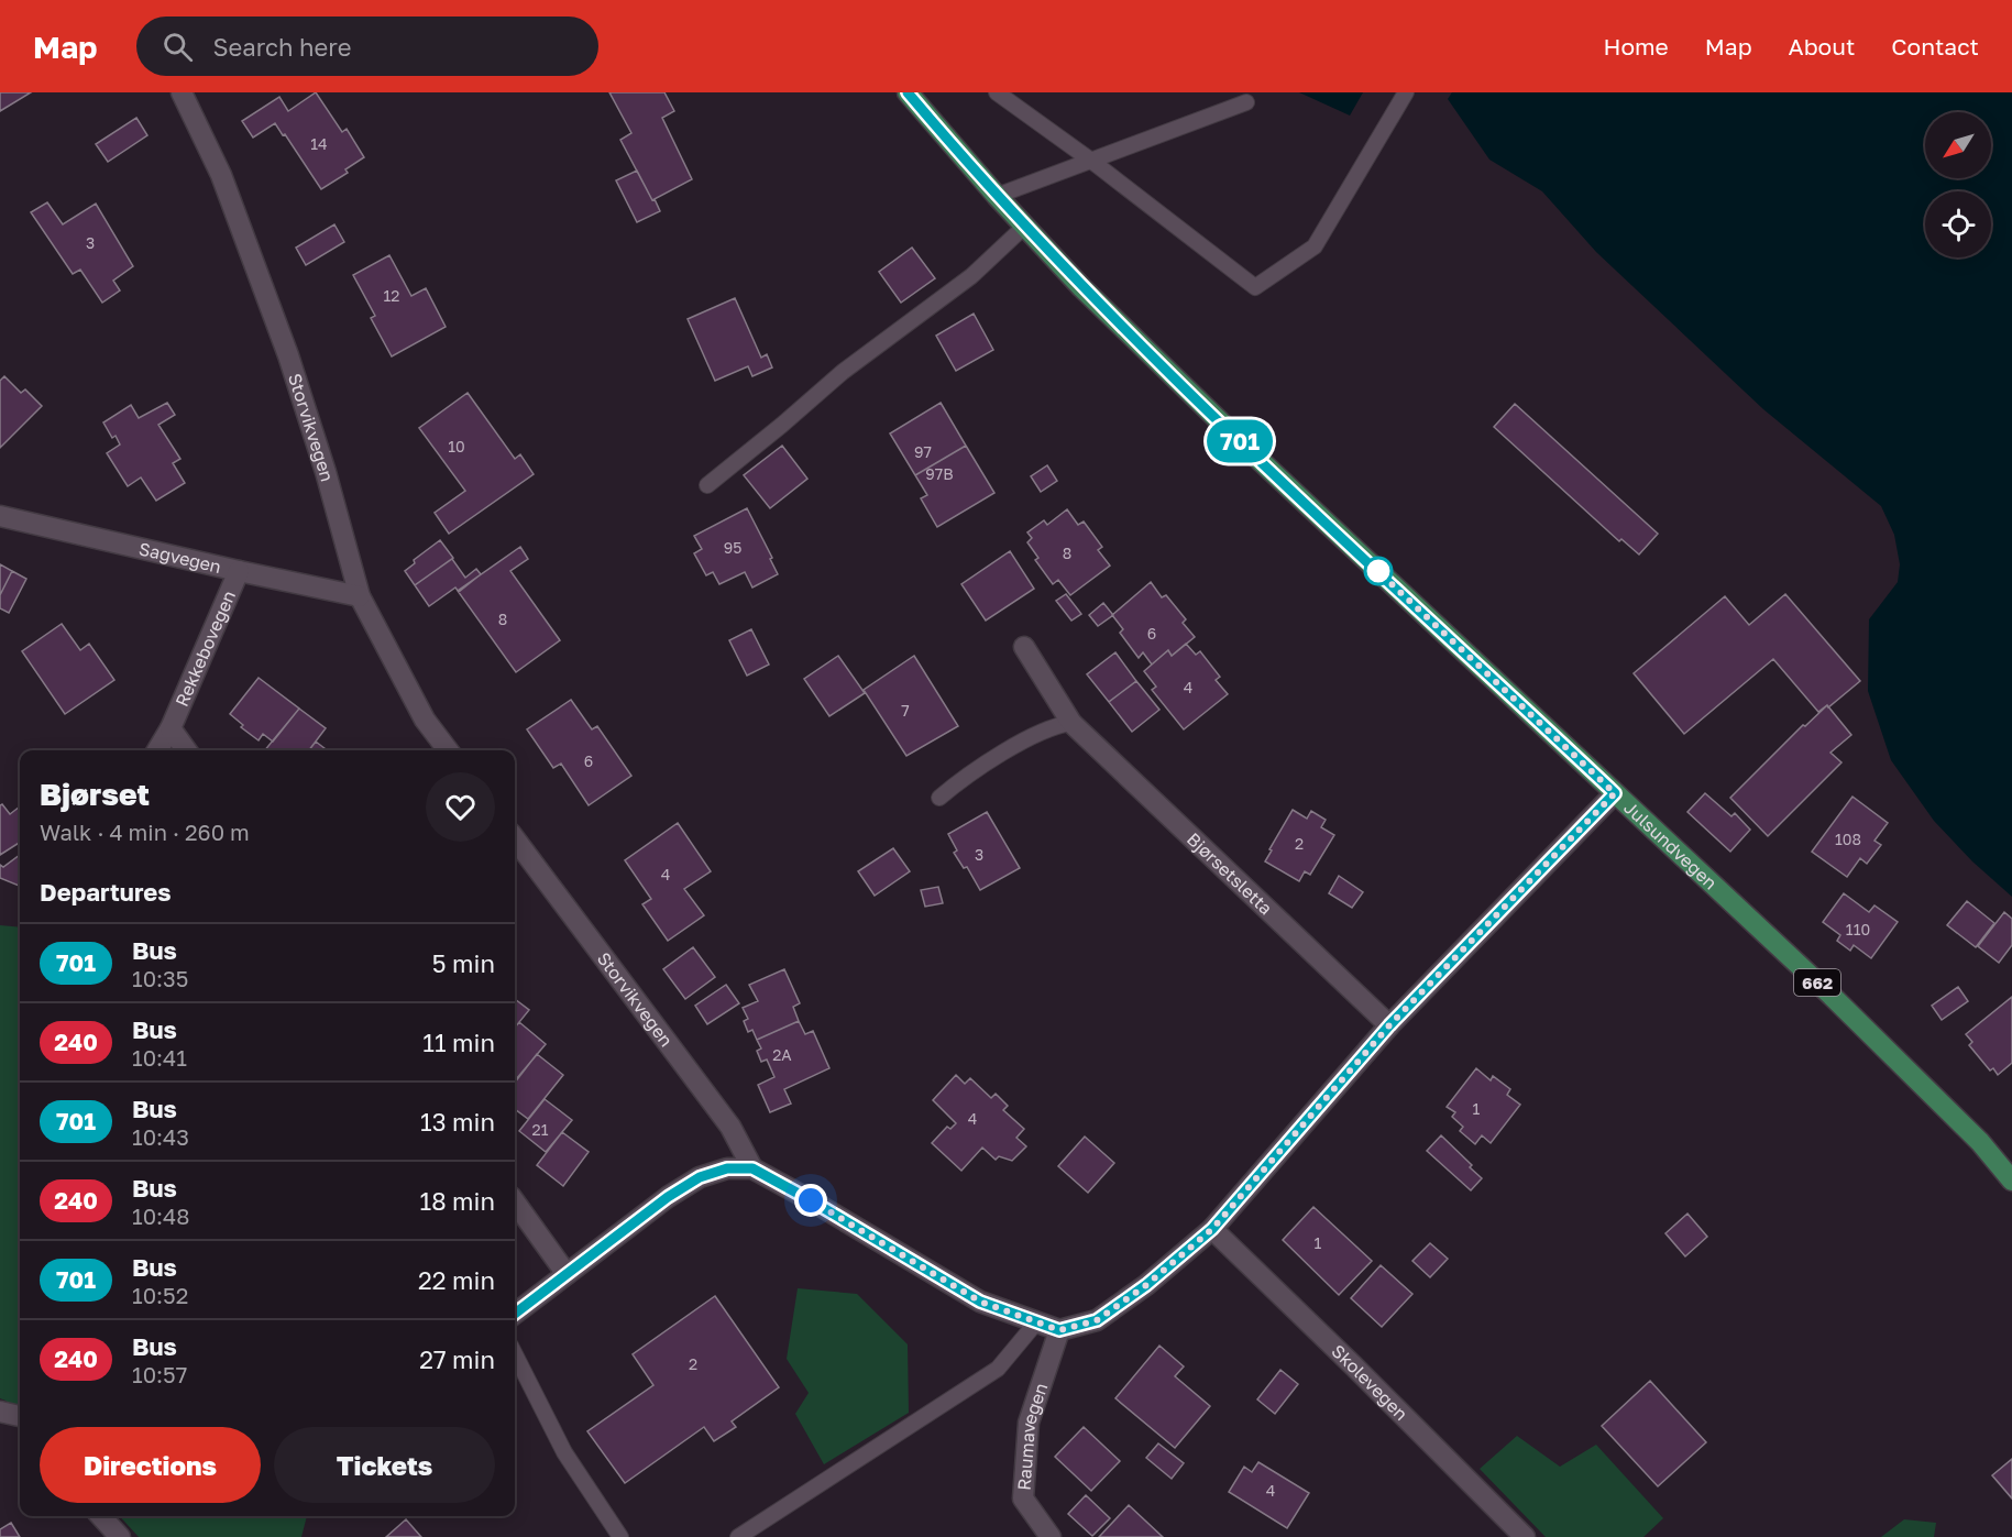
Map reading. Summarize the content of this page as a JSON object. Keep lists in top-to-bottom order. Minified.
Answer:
{"streets":{"main road":["Julsundvegen","662"],"street":["Storvikvegen","Sagvegen","Rekkebovegen","Bjørsetsletta","Skolevegen","Raumavegen"]},"crossings":[["Storvikvegen","Sagvegen"],["Sagvegen","Rekkebovegen"]],"lines":["bus line 701"],"house_numbers":["14","3","12","10","97","97B","95","8","8","6","4","7","6","108","2","3","4","110","2A","1","4","21","1","2","4"],"north":"bottom left","page":{"header":"Map","search":"Search here","nav":["Home","Map","About","Contact"],"on_map":"701","heading":[["Bjørset","Walk · 4 min · 260 m"],"Departures"],"list":[{"mark":"701","name":"Bus","note":"10:35","value":"5 min"},{"mark":"240","name":"Bus","note":"10:41","value":"11 min"},{"mark":"701","name":"Bus","note":"10:43","value":"13 min"},{"mark":"240","name":"Bus","note":"10:48","value":"18 min"},{"mark":"701","name":"Bus","note":"10:52","value":"22 min"},{"mark":"240","name":"Bus","note":"10:57","value":"27 min"}],"buttons":["Directions","Tickets"]}}
